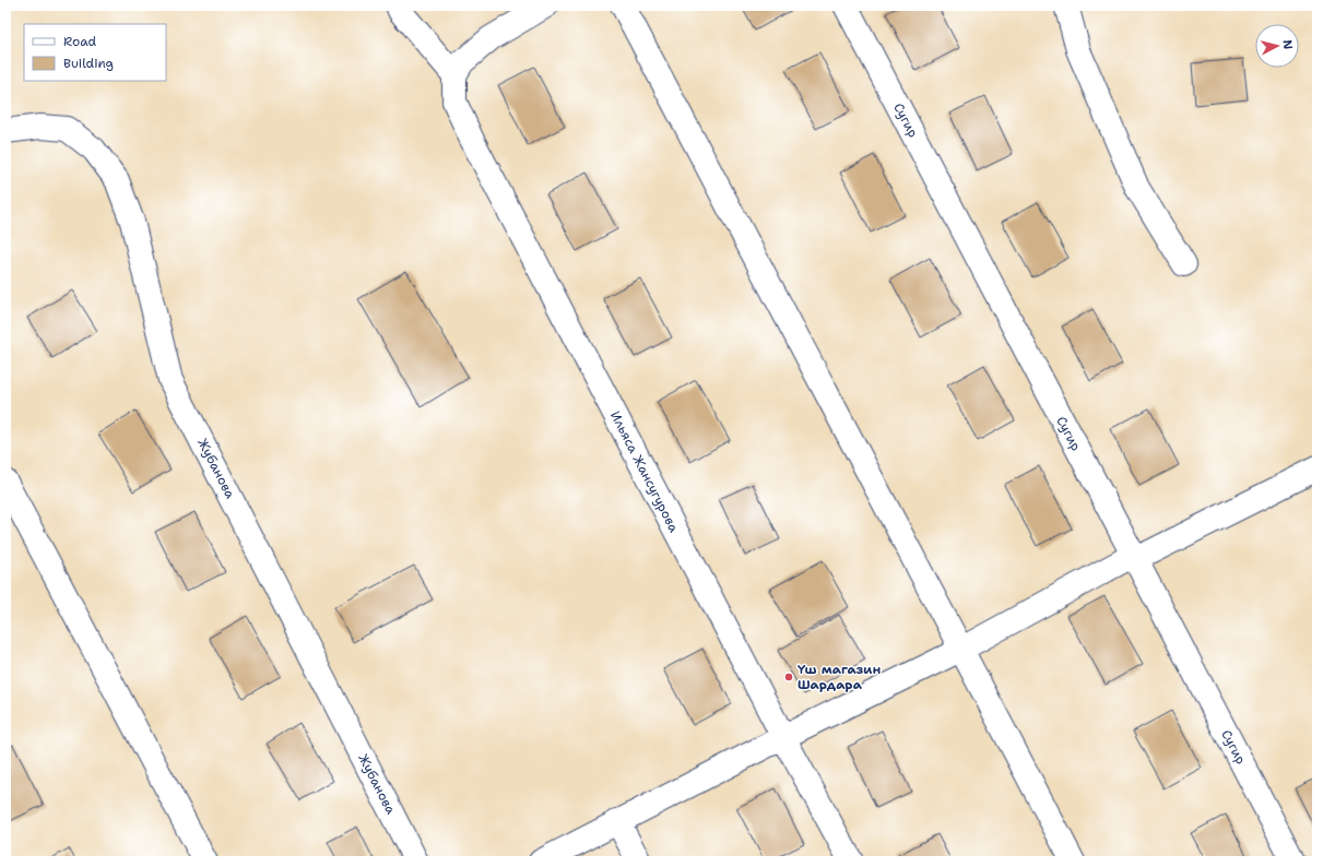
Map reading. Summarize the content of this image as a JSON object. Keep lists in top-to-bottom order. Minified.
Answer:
{"streets":{"street":["Сугир","Жубанова","Ильяса Жансугурова"]},"places":["Үш магазин Шардара"],"legend":["Road","Building"],"north":"right"}
